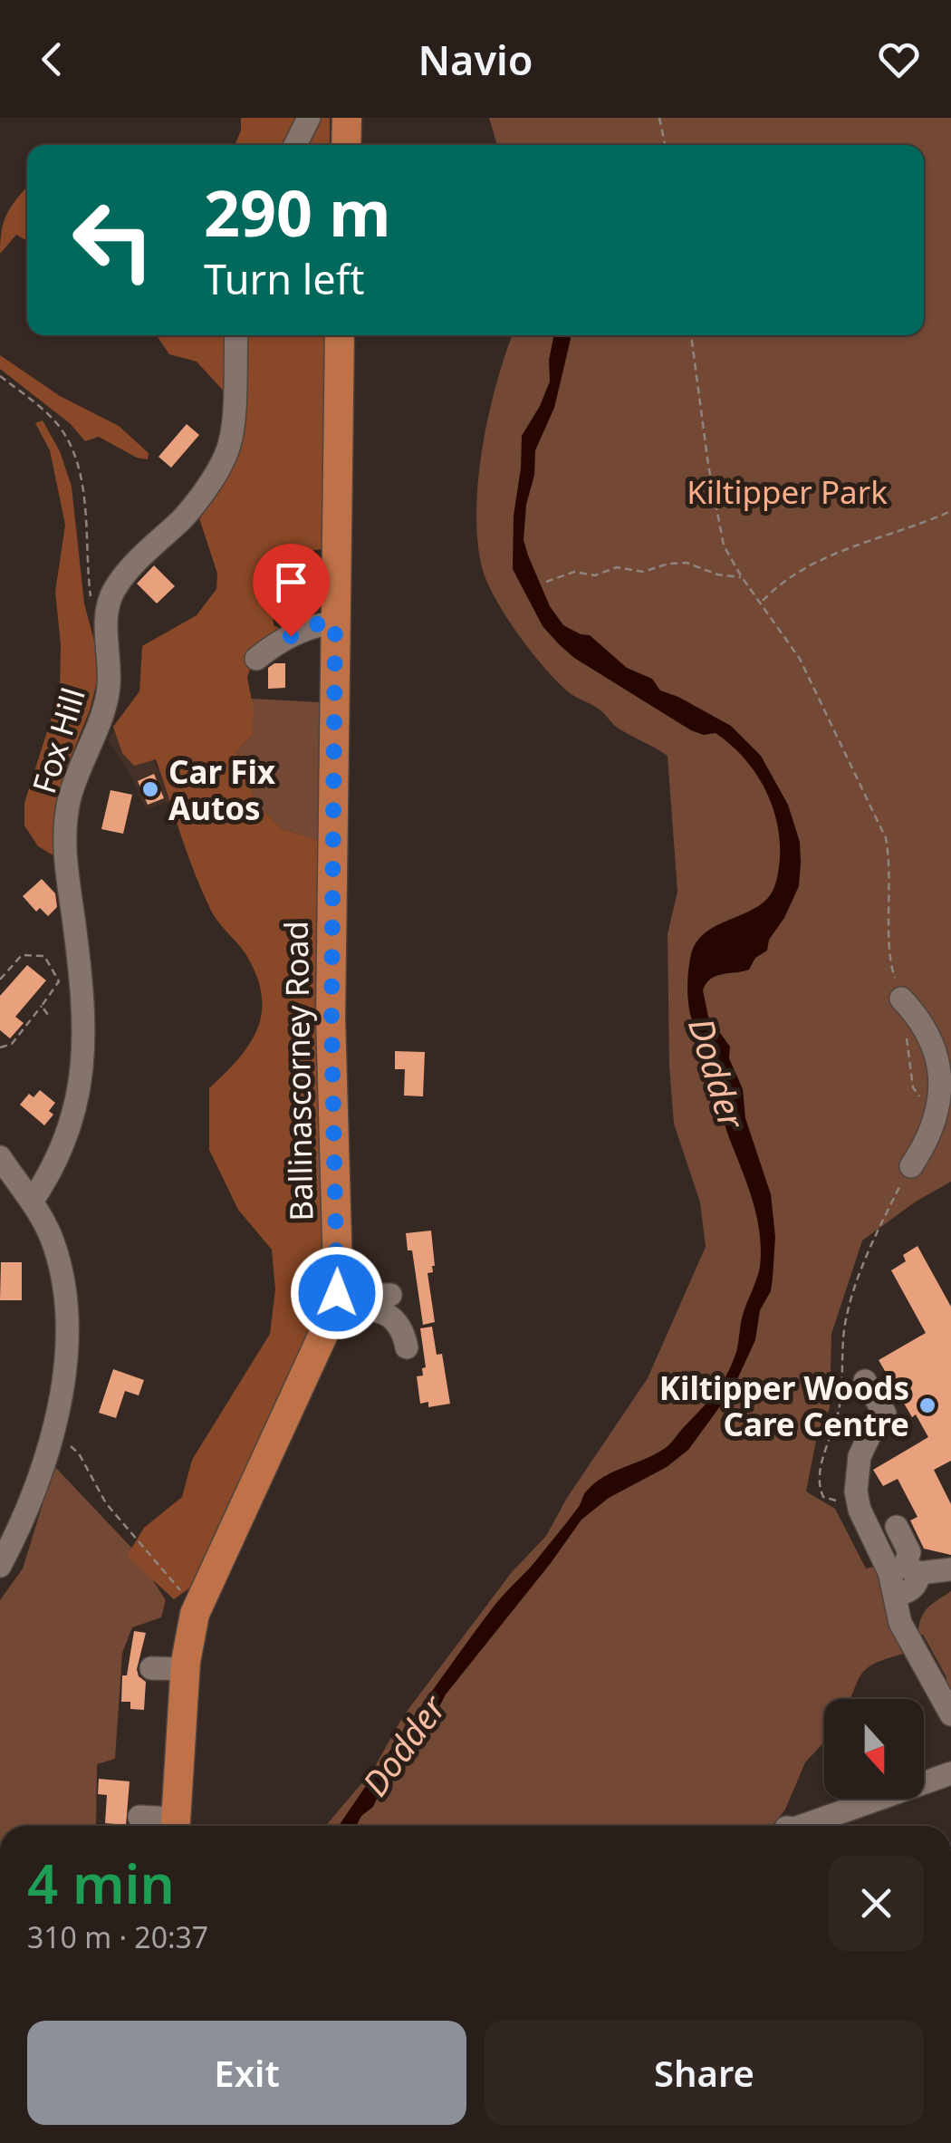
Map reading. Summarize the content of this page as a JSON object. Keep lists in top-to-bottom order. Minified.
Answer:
{"streets":{"main road":["Ballinascorney Road"],"street":["Fox Hill"]},"water":["Dodder"],"parks":["Kiltipper Park"],"places":["Car Fix Autos","Kiltipper Woods Care Centre"],"north":"bottom","page":{"header":"Navio","turn":["290 m","Turn left"],"heading":["4 min","310 m · 20:37"],"buttons":["Exit","Share"]}}
